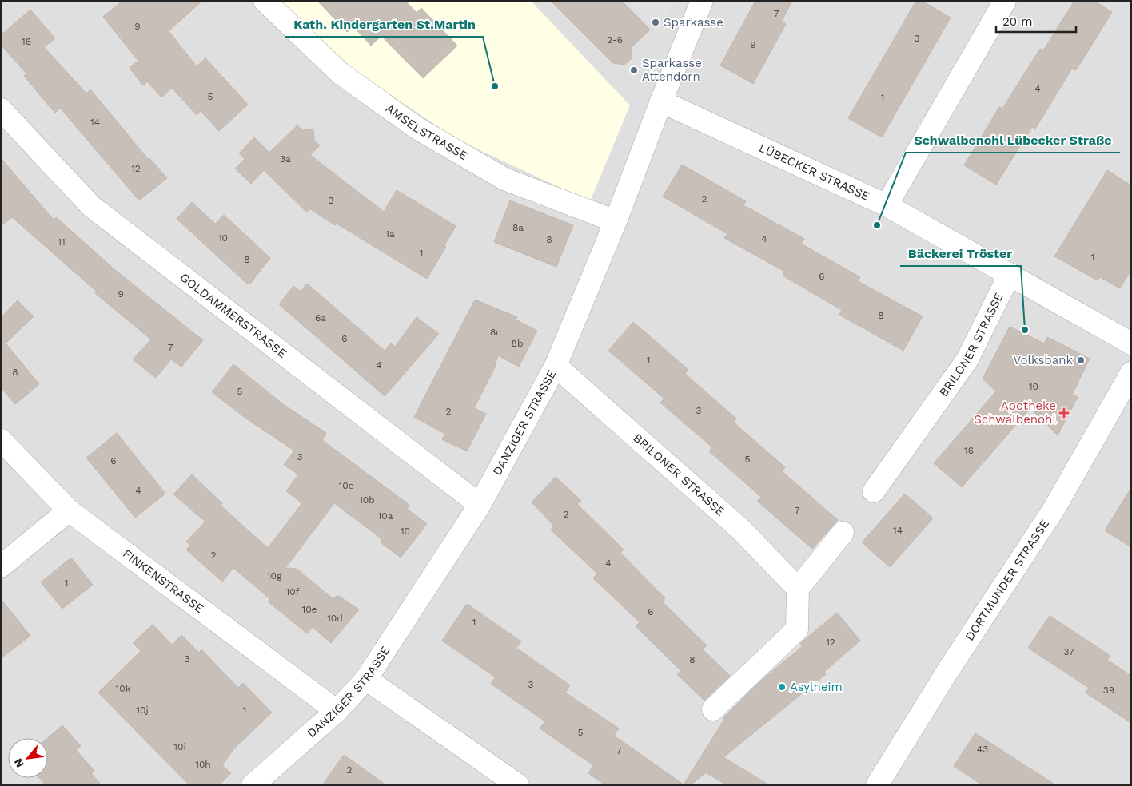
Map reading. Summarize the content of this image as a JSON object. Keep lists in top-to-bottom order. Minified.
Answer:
{"streets":{"street":["AMSELSTRASSE","LÜBECKER STRASSE","GOLDAMMERSTRASSE","BRILONER STRASSE","DANZIGER STRASSE","DORTMUNDER STRASSE","FINKENSTRASSE"]},"crossings":[["AMSELSTRASSE","DANZIGER STRASSE"],["LÜBECKER STRASSE","BRILONER STRASSE"],["LÜBECKER STRASSE","DANZIGER STRASSE"],["GOLDAMMERSTRASSE","DANZIGER STRASSE"],["BRILONER STRASSE","DANZIGER STRASSE"],["DANZIGER STRASSE","FINKENSTRASSE"]],"places":{"other":["Sparkasse","Sparkasse Attendorn","Kath. Kindergarten St.Martin","Schwalbenohl Lübecker Straße","Bäckerei Tröster","Volksbank","Asylheim"],"health":["Apotheke Schwalbenohl"]},"house_numbers":["7","9","3","2-6","16","9","4","5","1","14","3a","12","2","3","8a","1a","10","4","8","11","1","1","8","6","9","8","6a","8c","6","8b","7","1","4","8","10","5","3","2","16","3","5","6","10c","4","10b","7","2","10a","14","10","2","4","10g","1","10f","10e","6","10d","1","12","37","3","8","3","10k","39","10j","1","5","10i","43","7","10h","2"],"scale_bar":"20 m","north":"bottom left"}
